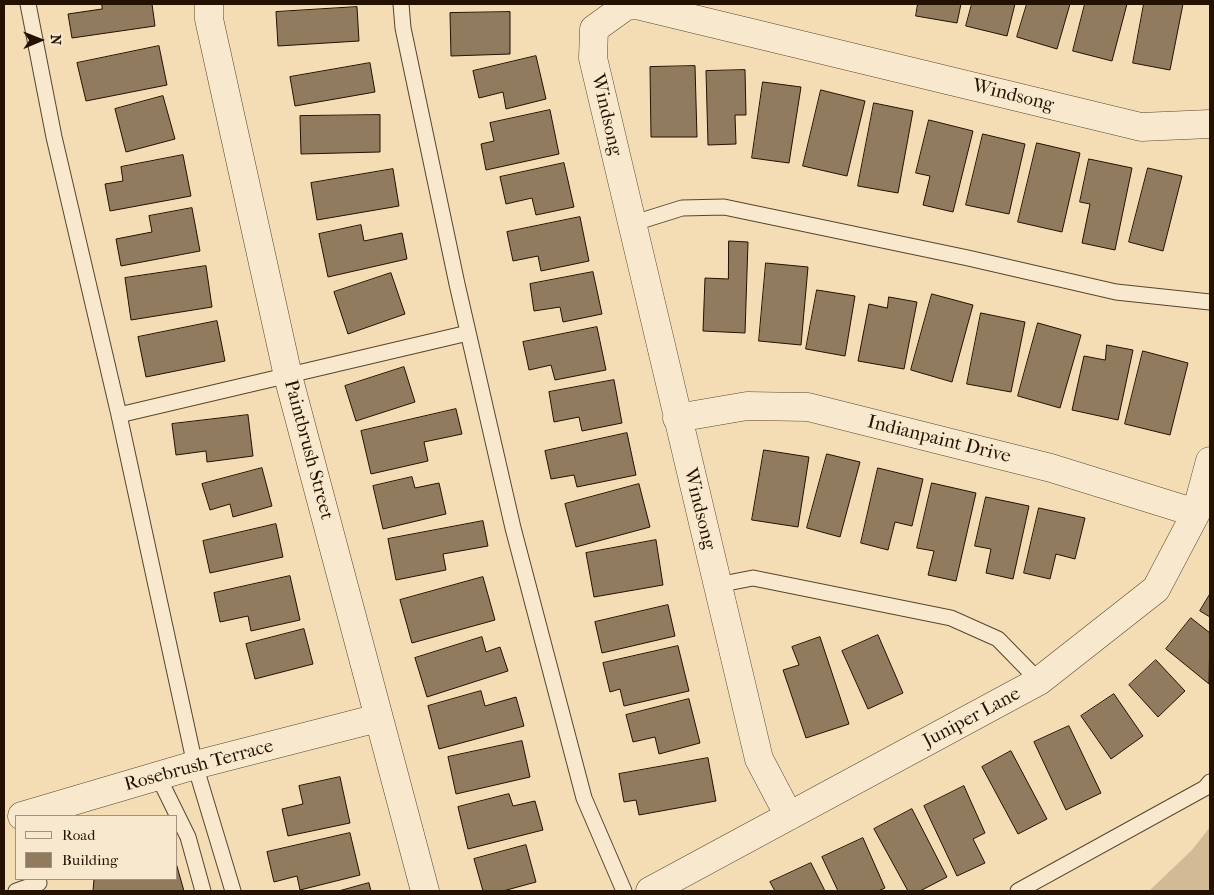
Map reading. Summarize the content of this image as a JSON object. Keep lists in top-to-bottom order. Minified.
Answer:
{"streets":{"street":["Windsong","Indianpaint Drive","Paintbrush Street","Juniper Lane","Rosebrush Terrace"]},"crossings":[["Windsong","Indianpaint Drive"],["Windsong","Juniper Lane"],["Indianpaint Drive","Juniper Lane"],["Paintbrush Street","Rosebrush Terrace"]],"legend":["Road","Building"],"north":"right"}
